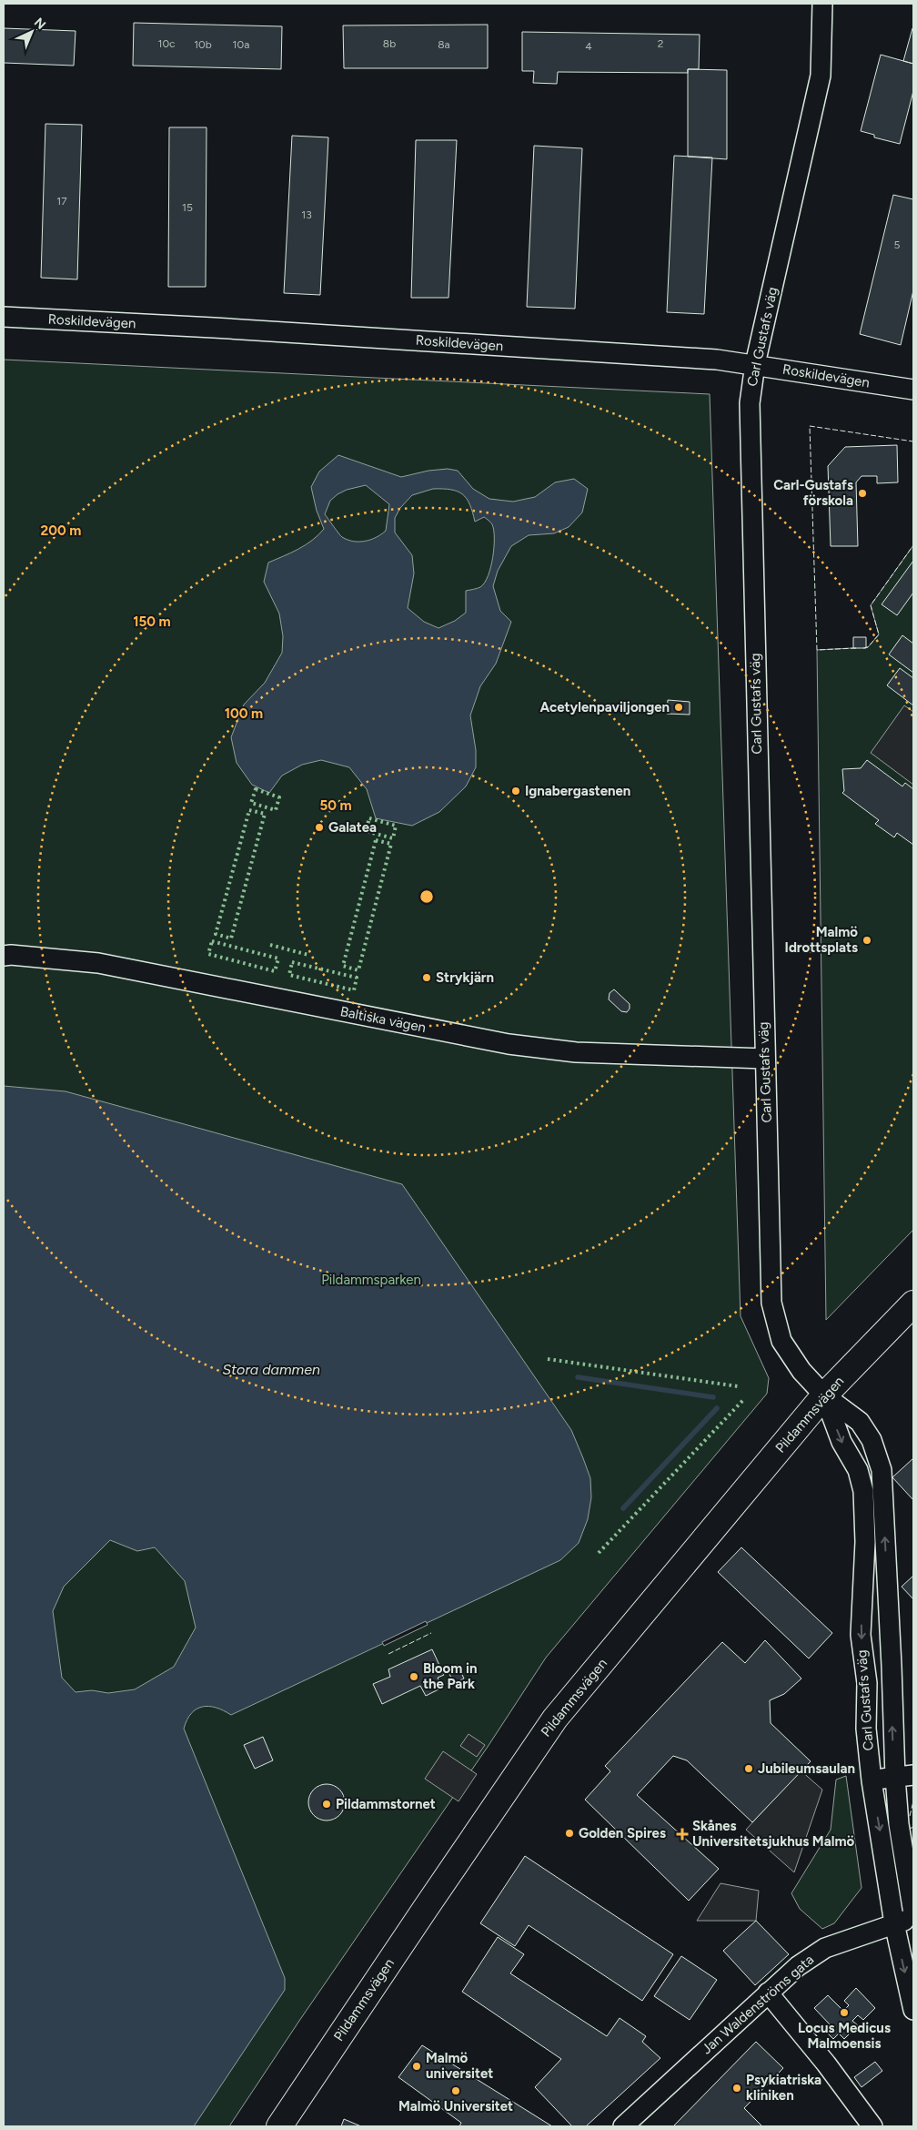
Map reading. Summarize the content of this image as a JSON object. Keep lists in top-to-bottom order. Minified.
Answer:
{"streets":{"main road":["Pildammsvägen"],"street":["Roskildevägen","Carl Gustafs väg","Baltiska vägen","Jan Waldenströms gata"]},"crossings":[["Roskildevägen","Carl Gustafs väg"],["Carl Gustafs väg","Baltiska vägen"],["Carl Gustafs väg","Pildammsvägen"],["Carl Gustafs väg","Jan Waldenströms gata"]],"water":["Stora dammen"],"parks":["Pildammsparken"],"places":{"other":["Carl-Gustafs förskola","Acetylenpaviljongen","Ignabergastenen","Galatea","Malmö Idrottsplats","Strykjärn","Bloom in the Park","Jubileumsaulan","Pildammstornet","Golden Spires","Locus Medicus Malmoensis","Malmö universitet","Psykiatriska kliniken","Malmö Universitet"],"health":["Skånes Universitetsjukhus Malmö"]},"house_numbers":["10c","8b","2","10b","10a","8a","4","17","15","13","5"],"north":"top right","rings":["200 m","150 m","100 m","50 m"]}
